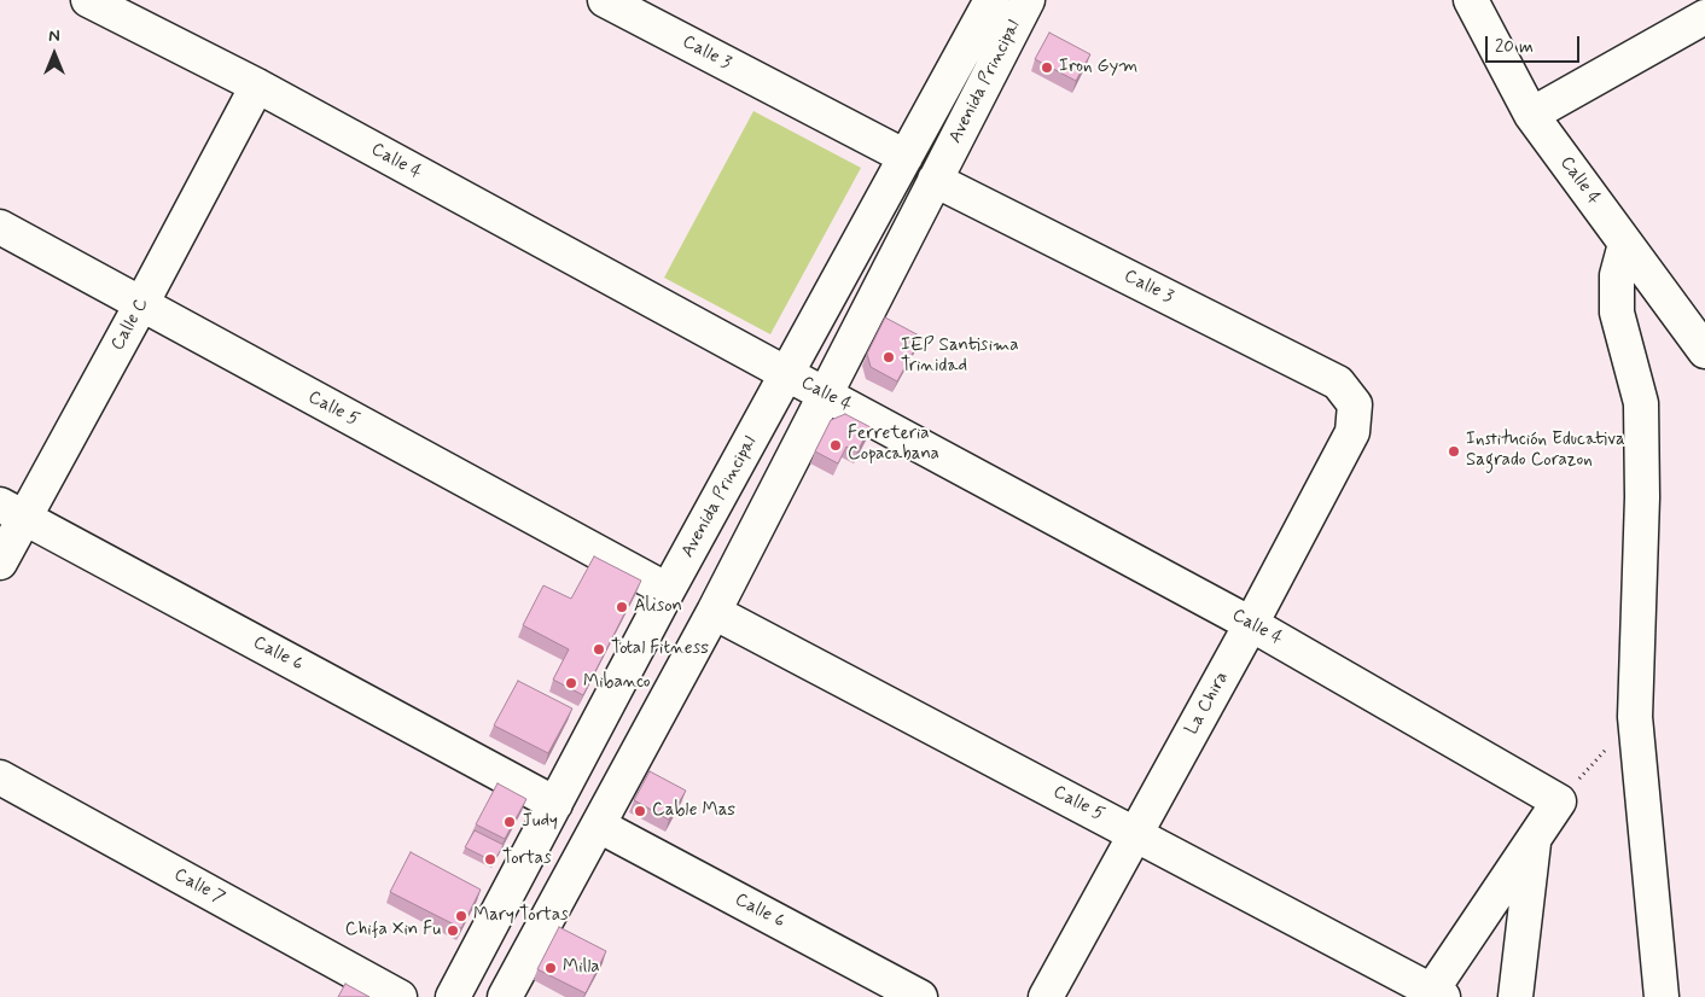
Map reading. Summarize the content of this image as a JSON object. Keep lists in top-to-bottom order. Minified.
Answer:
{"streets":{"street":["Calle 3","Avenida Principal","Calle 4","Calle C","Calle 5","Calle 6","La Chira","Calle 7"]},"crossings":[["Calle 3","Avenida Principal"],["Calle 3","La Chira"],["Avenida Principal","Calle 4"],["Avenida Principal","Calle 5"],["Avenida Principal","Calle 6"],["Calle 4","Calle C"],["Calle 4","La Chira"],["Calle C","Calle 5"],["Calle C","Calle 6"],["Calle 5","La Chira"]],"places":["Iron Gym","IEP Santisima Trinidad","Ferreteria Copacabana","Institución Educativa Sagrado Corazon","Alison","Total Fitness","Mibanco","Cable Mas","Judy","Tortas","Mary Tortas","Chifa Xin Fu","Milla"],"scale_bar":"20 m","north":"top"}
